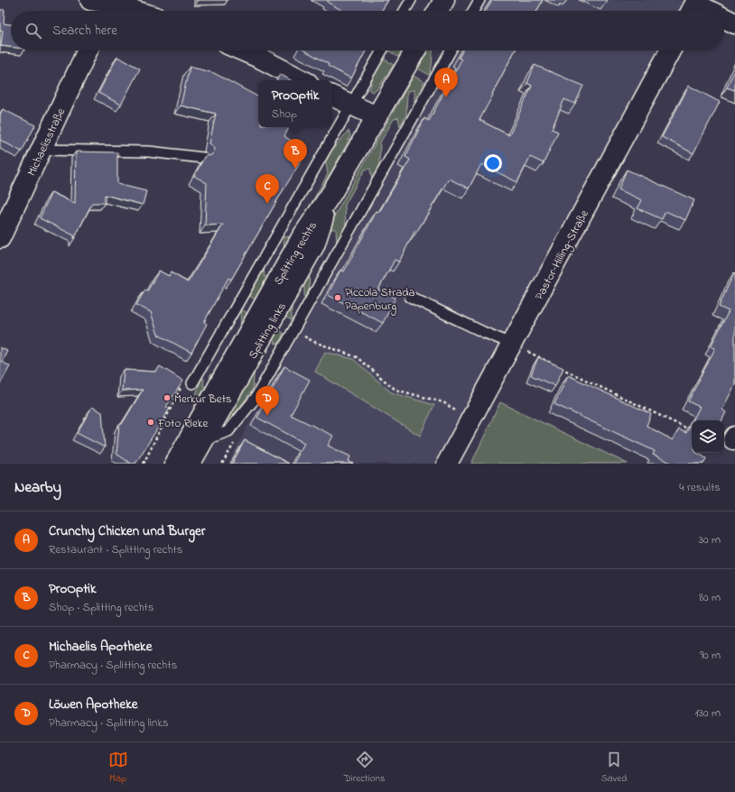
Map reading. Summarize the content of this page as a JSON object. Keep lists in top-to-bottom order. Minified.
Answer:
{"streets":{"street":["Michaelisstraße","Splitting rechts","Pastor-Hilling-Straße","Splitting links"]},"crossings":[["Splitting rechts","Splitting links"]],"places":["Piccola Strada Papenburg","Merkur Bets","Foto Rieke"],"page":{"search":"Search here","pins":["A","B","C","D"],"popup":["ProOptik","Shop"],"heading":["Nearby","4 results"],"list":[{"mark":"A","name":"Crunchy Chicken und Burger","note":"Restaurant · Splitting rechts","value":"30 m"},{"mark":"B","name":"ProOptik","note":"Shop · Splitting rechts","value":"80 m"},{"mark":"C","name":"Michaelis Apotheke","note":"Pharmacy · Splitting rechts","value":"90 m"},{"mark":"D","name":"Löwen Apotheke","note":"Pharmacy · Splitting links","value":"130 m"}],"nav":["Map","Directions","Saved"]}}
